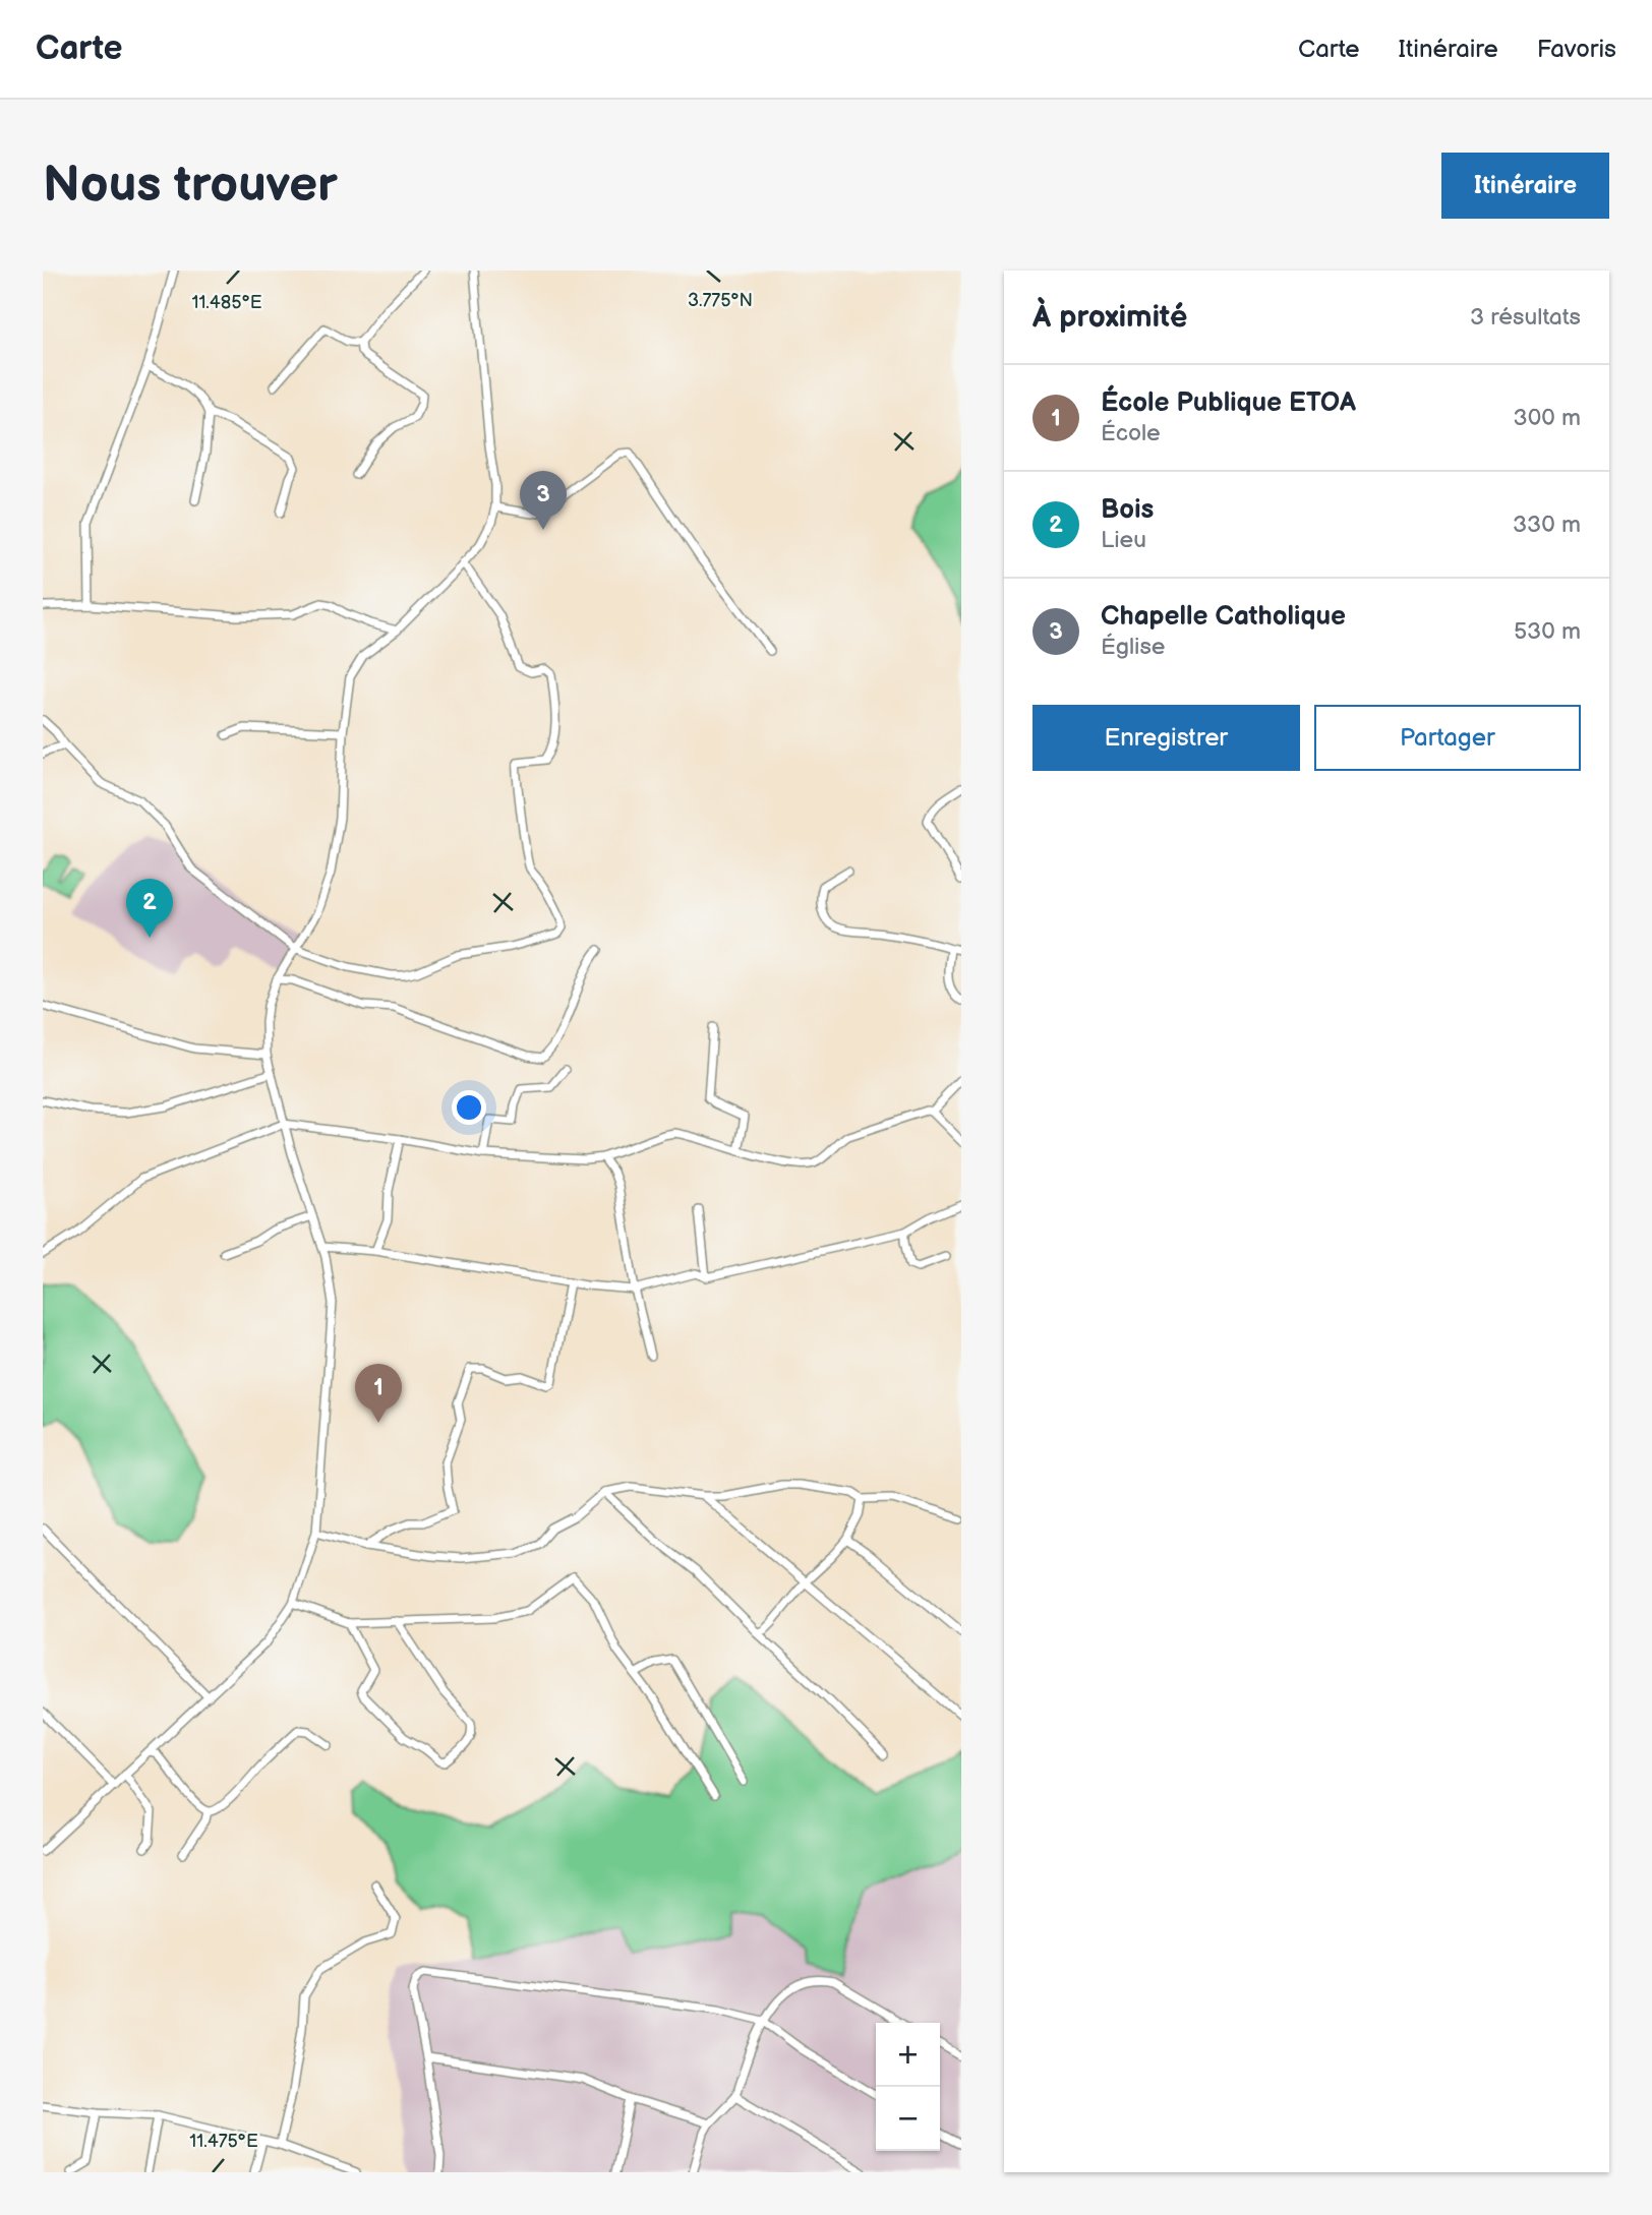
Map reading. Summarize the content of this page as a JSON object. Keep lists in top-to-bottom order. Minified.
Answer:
{"page":{"header":"Carte","nav":["Carte","Itinéraire","Favoris"],"buttons":["Itinéraire",["Enregistrer","Partager"]],"title":"Nous trouver","heading":["À proximité","3 résultats"],"list":[{"mark":"1","name":"École Publique ETOA","note":"École","value":"300 m"},{"mark":"2","name":"Bois","note":"Lieu","value":"330 m"},{"mark":"3","name":"Chapelle Catholique","note":"Église","value":"530 m"}],"pins":["3","2","1"],"map_buttons":["+","−"]},"coordinates":["3.775°N","11.485°E","11.475°E"]}
